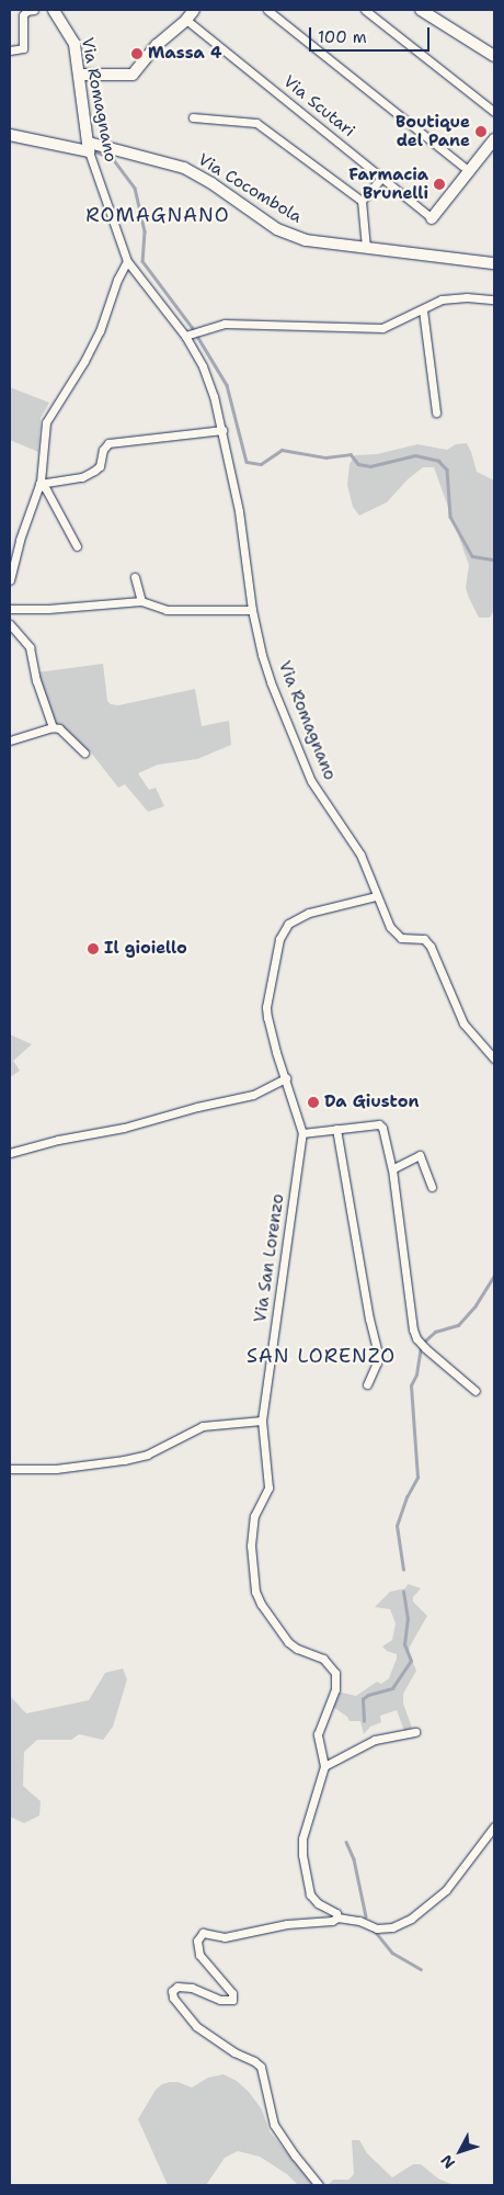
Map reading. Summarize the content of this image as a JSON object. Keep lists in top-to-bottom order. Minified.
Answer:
{"streets":{"street":["Via Romagnano","Via Scutari","Via Cocombola","Via San Lorenzo"]},"crossings":[["Via Romagnano","Via Cocombola"],["Via Romagnano","Via San Lorenzo"]],"districts":["ROMAGNANO","SAN LORENZO"],"places":["Massa 4","Boutique del Pane","Farmacia Brunelli","Il gioiello","Da Giuston"],"scale_bar":"100 m","north":"bottom left"}
